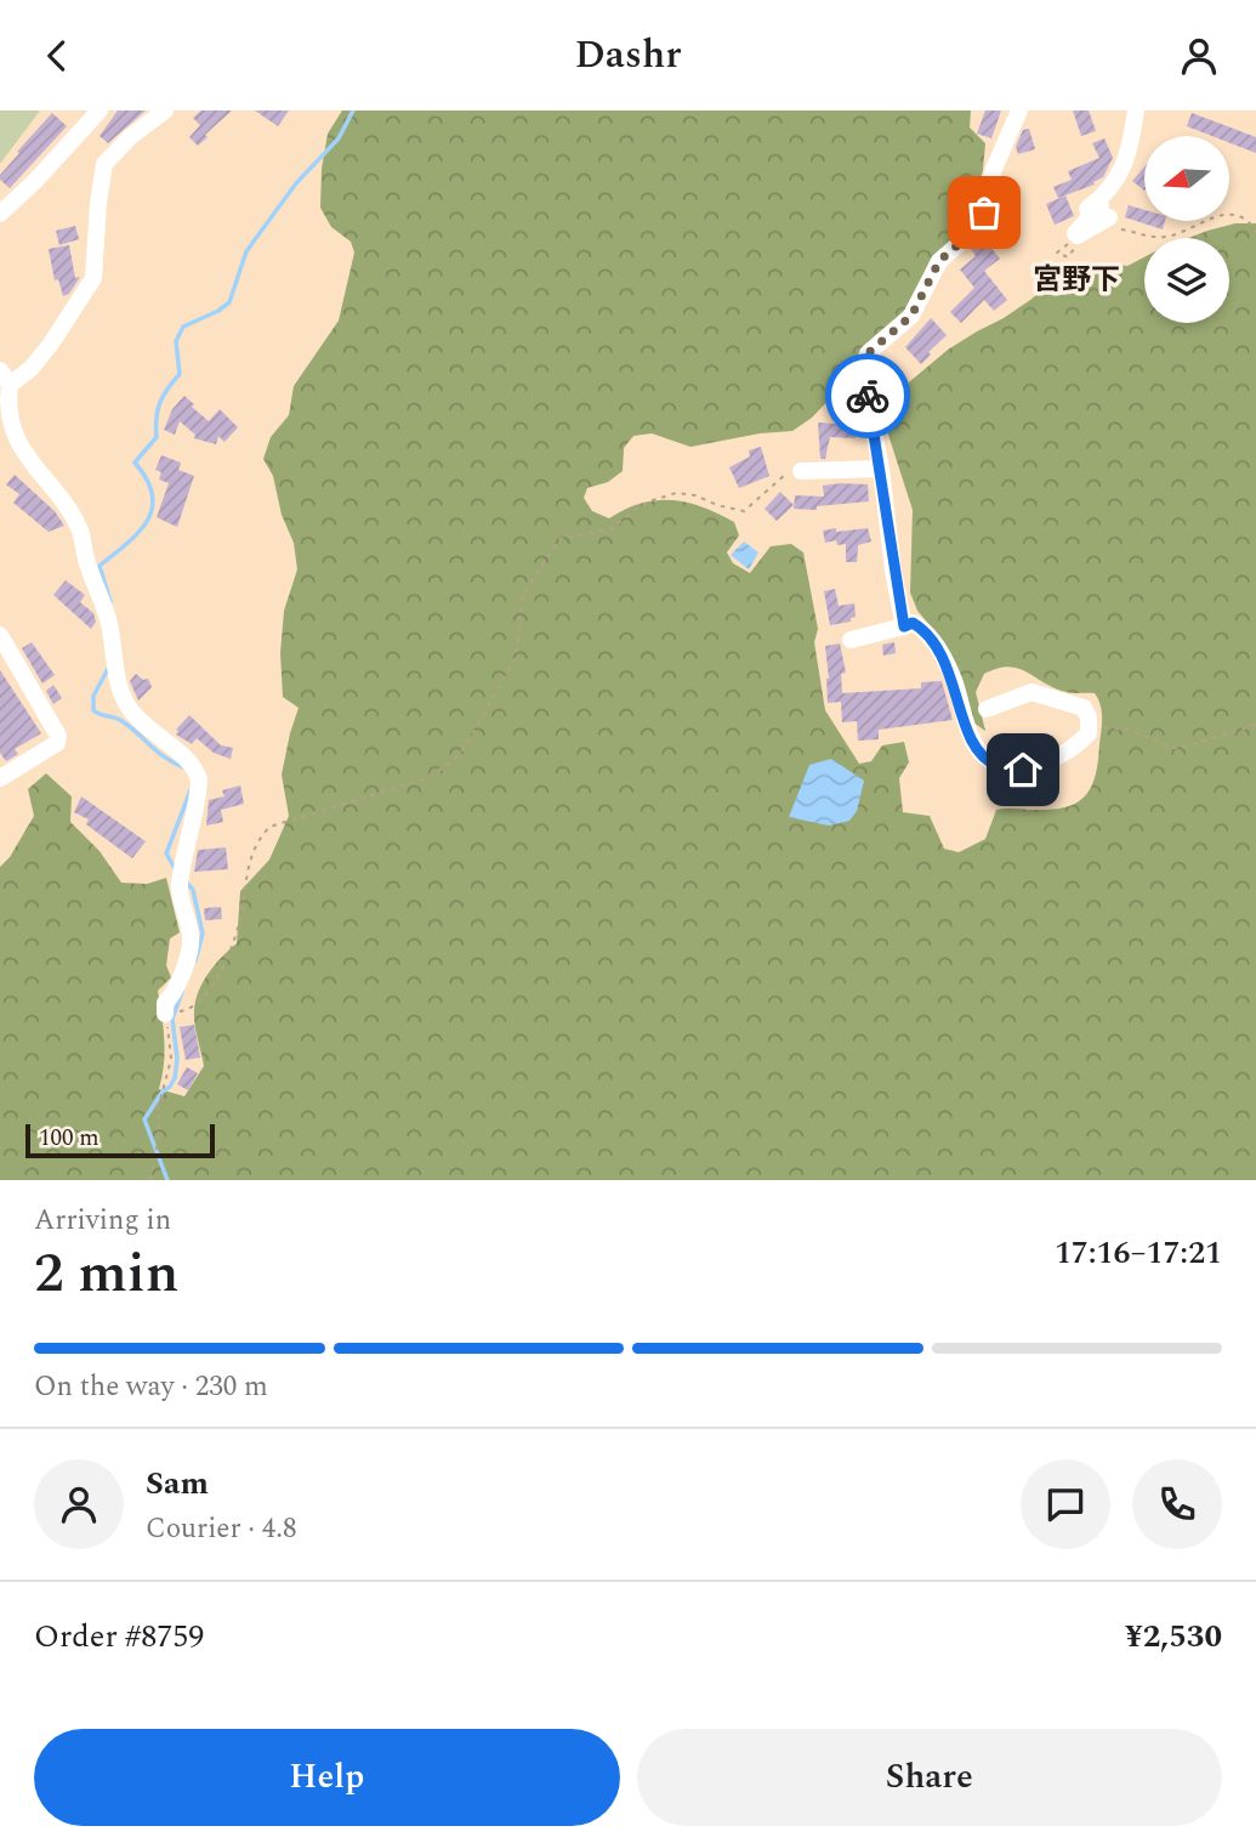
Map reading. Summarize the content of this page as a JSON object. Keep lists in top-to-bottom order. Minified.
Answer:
{"districts":["宮野下"],"scale_bar":"100 m","north":"left","page":{"header":"Dashr","scale":"100 m","heading":["2 min","Arriving in","17:16–17:21"],"panel":["Sam","Courier · 4.8","Order #8759","¥2,530"],"bar":"On the way · 230 m","buttons":["Help","Share"]}}
